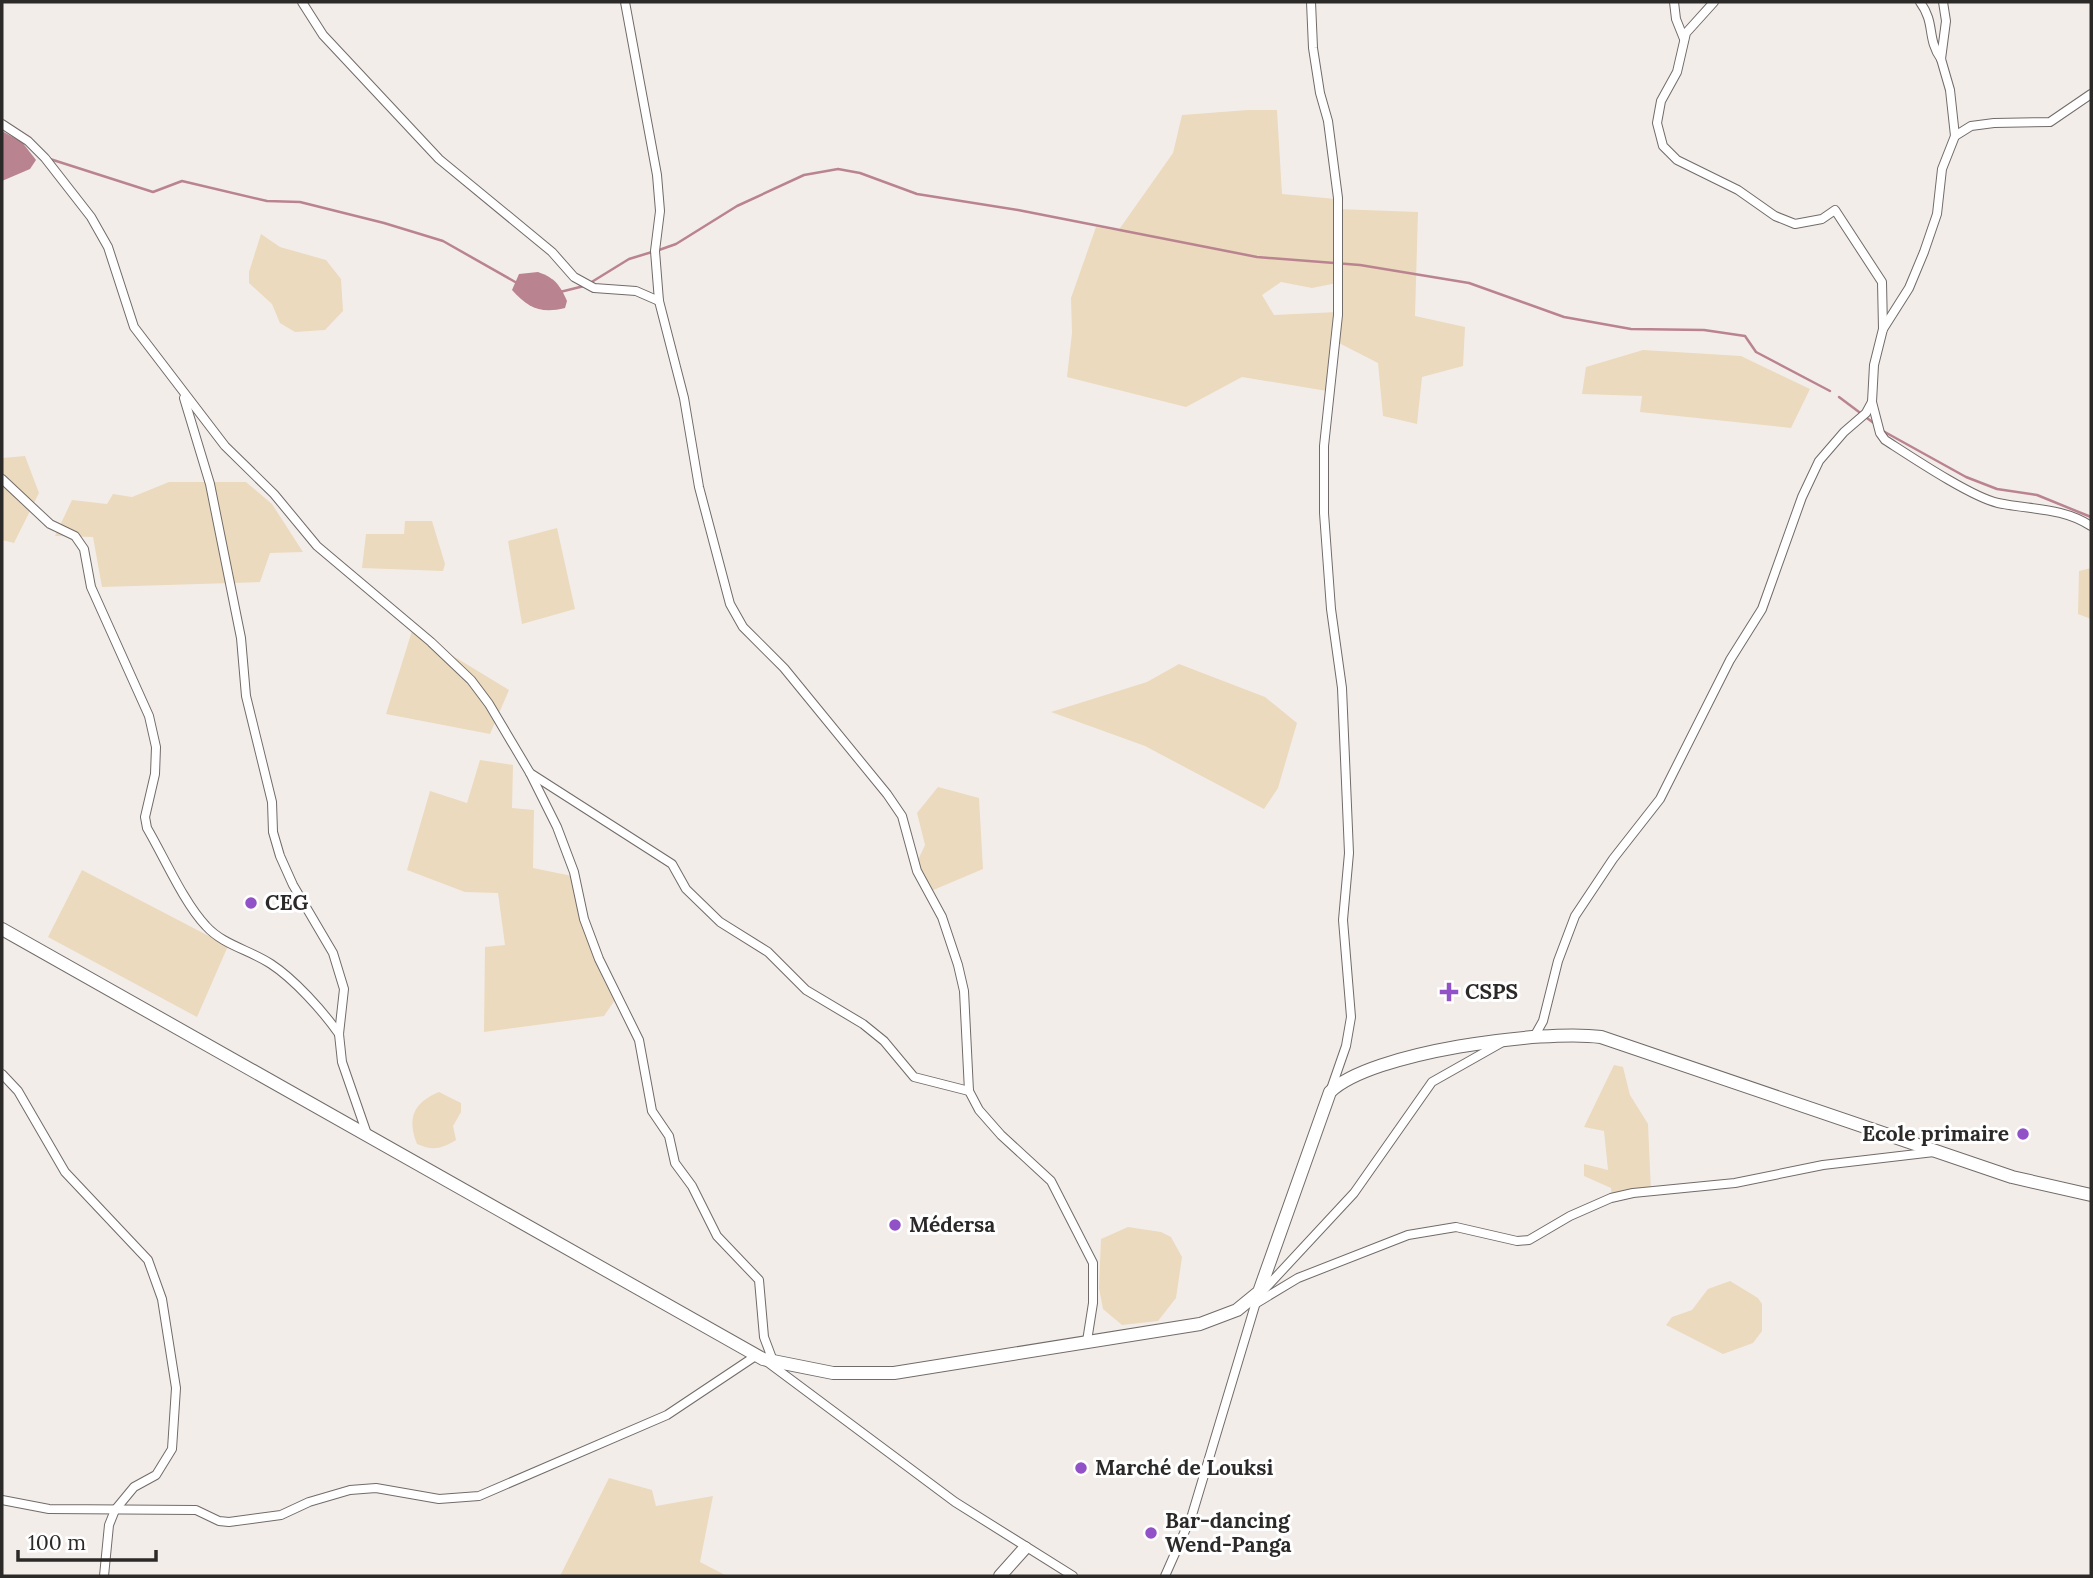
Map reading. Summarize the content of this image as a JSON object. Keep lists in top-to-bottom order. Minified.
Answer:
{"places":{"other":["CEG","Ecole primaire","Médersa","Marché de Louksi","Bar-dancing Wend-Panga"],"health":["CSPS"]},"scale_bar":"100 m"}
